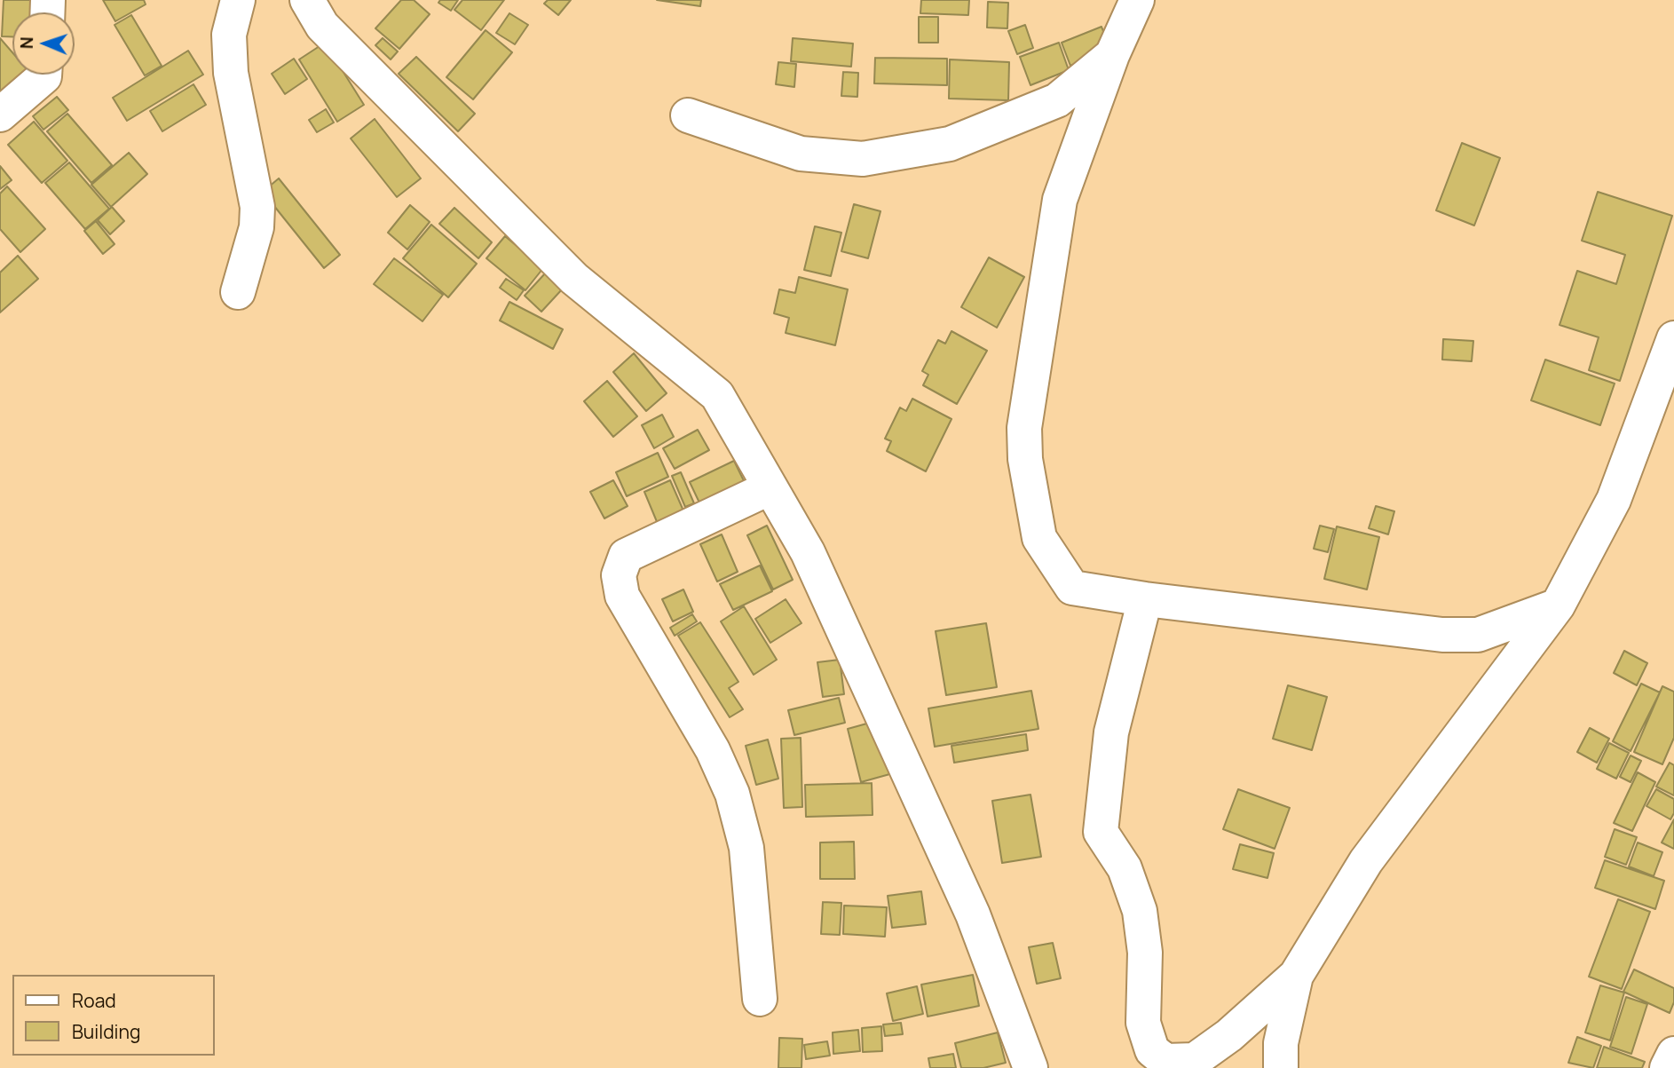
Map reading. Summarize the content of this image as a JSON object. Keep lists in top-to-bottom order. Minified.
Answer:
{"legend":["Road","Building"],"north":"left"}
